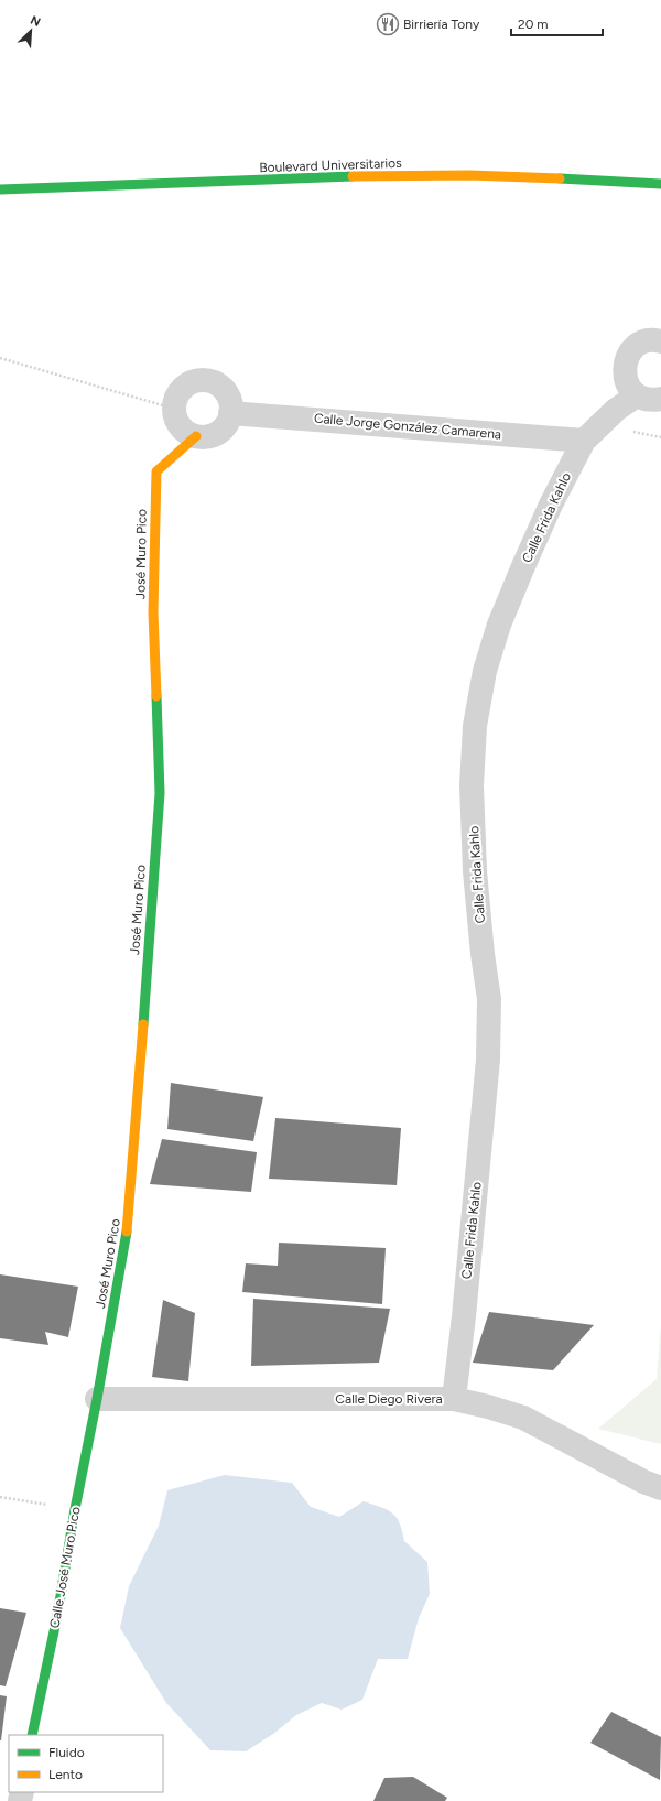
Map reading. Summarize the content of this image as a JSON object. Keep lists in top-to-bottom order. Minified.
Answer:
{"streets":{"street":["Boulevard Universitarios","Calle Jorge González Camarena","Calle Frida Kahlo","José Muro Pico","Calle Diego Rivera","Calle José Muro Pico"]},"crossings":[["Calle Jorge González Camarena","Calle Frida Kahlo"],["Calle Jorge González Camarena","José Muro Pico"],["Calle Frida Kahlo","Calle Diego Rivera"],["José Muro Pico","Calle Diego Rivera"],["José Muro Pico","Calle José Muro Pico"],["Calle Diego Rivera","Calle José Muro Pico"]],"places":{"restaurant":["Birriería Tony"]},"legend":["Fluido","Lento"],"scale_bar":"20 m","north":"top right"}
